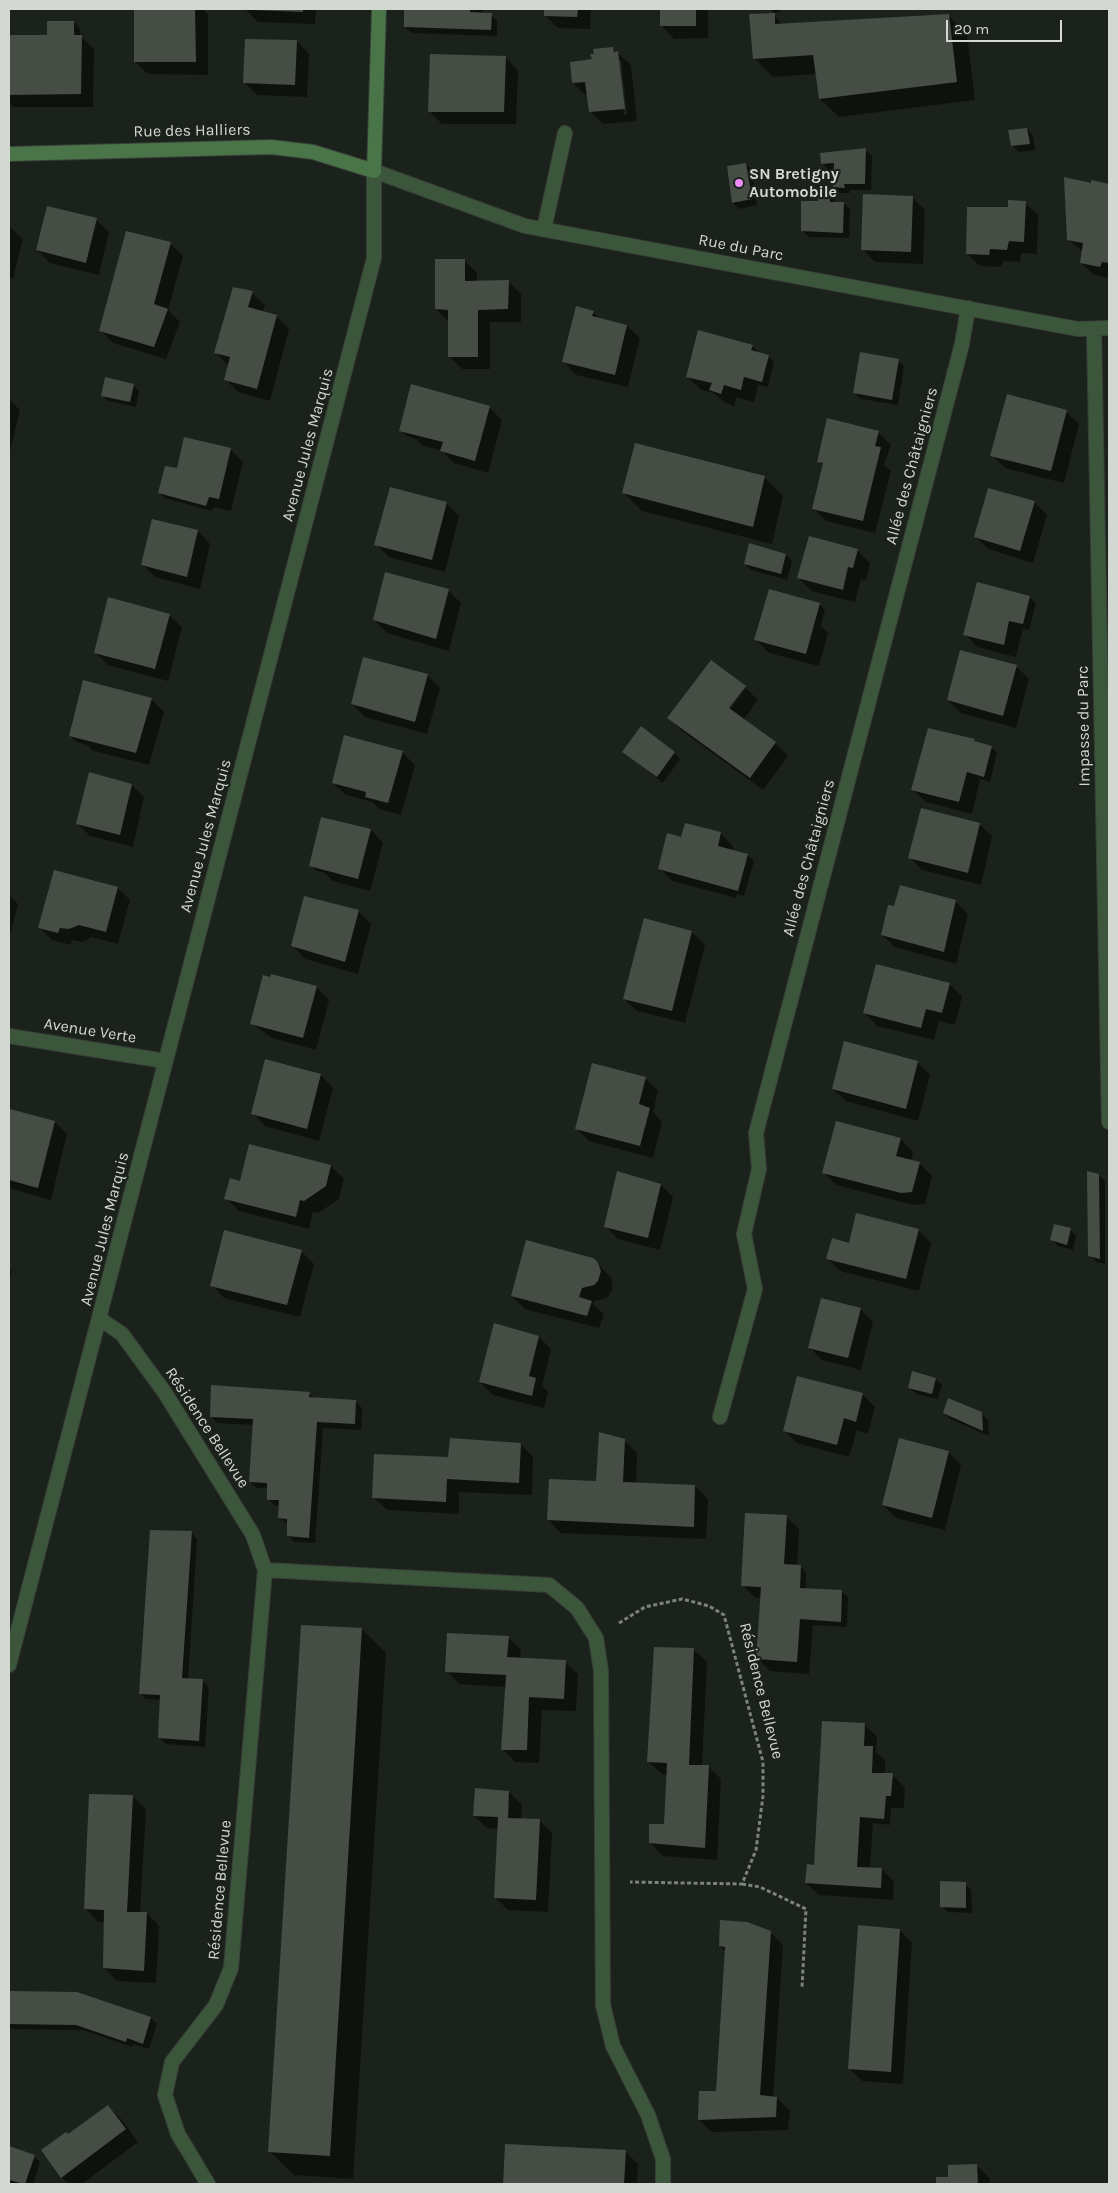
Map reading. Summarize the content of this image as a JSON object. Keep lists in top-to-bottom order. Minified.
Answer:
{"streets":{"main road":["Rue des Halliers","Avenue Jules Marquis"],"street":["Rue du Parc","Allée des Châtaigniers","Impasse du Parc","Avenue Verte","Résidence Bellevue"]},"crossings":[["Rue des Halliers","Rue du Parc"],["Rue des Halliers","Avenue Jules Marquis"],["Rue du Parc","Avenue Jules Marquis"],["Rue du Parc","Allée des Châtaigniers"],["Rue du Parc","Impasse du Parc"],["Avenue Jules Marquis","Avenue Verte"],["Avenue Jules Marquis","Résidence Bellevue"]],"places":["SN Bretigny Automobile"],"scale_bar":"20 m"}
